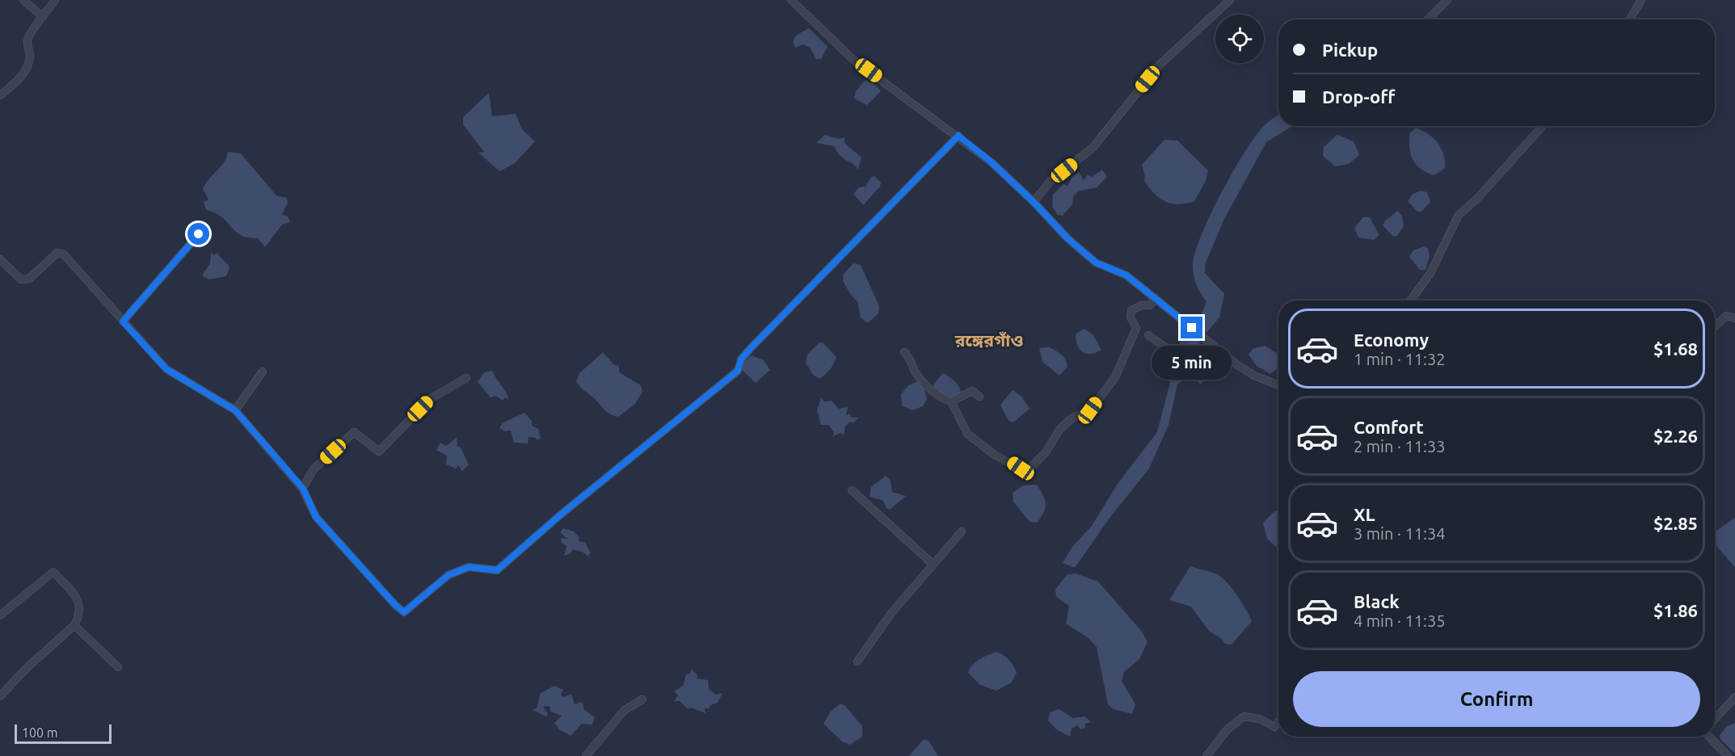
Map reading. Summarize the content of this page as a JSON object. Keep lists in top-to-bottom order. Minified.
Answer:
{"districts":["রঙ্গেরগাঁও"],"scale_bar":"100 m","page":{"banner":["Pickup","Drop-off"],"list":[{"name":"Economy","note":"1 min · 11:32","value":"$1.68"},{"name":"Comfort","note":"2 min · 11:33","value":"$2.26"},{"name":"XL","note":"3 min · 11:34","value":"$2.85"},{"name":"Black","note":"4 min · 11:35","value":"$1.86"}],"bubble":"5 min","buttons":"Confirm","scale":"100 m"}}
